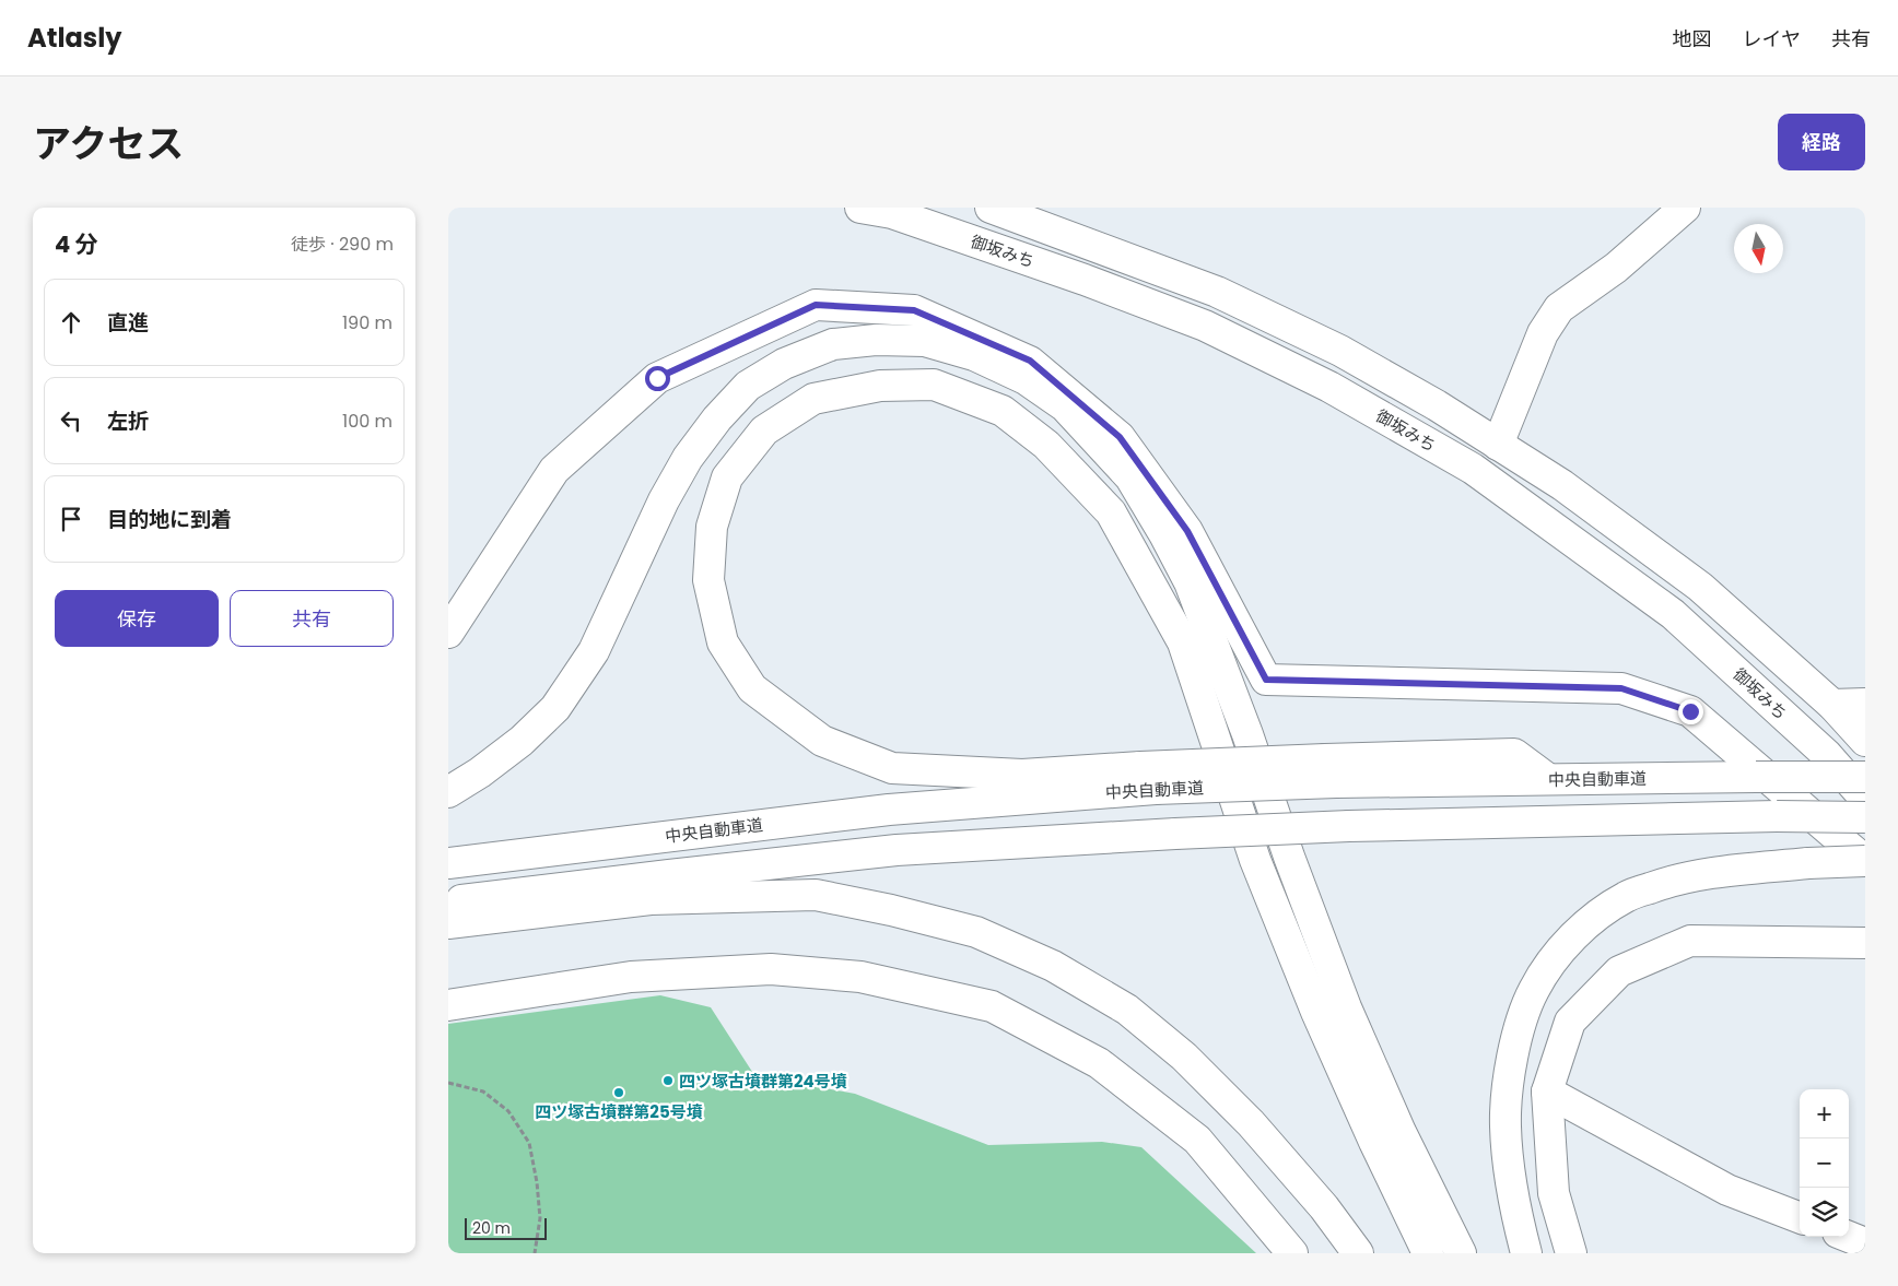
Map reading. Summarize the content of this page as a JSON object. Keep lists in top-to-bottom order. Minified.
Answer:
{"streets":{"main road":["御坂みち","中央自動車道"]},"places":["四ツ塚古墳群第24号墳","四ツ塚古墳群第25号墳"],"scale_bar":"20 m","north":"bottom","page":{"header":"Atlasly","nav":["地図","レイヤ","共有"],"title":"アクセス","buttons":["経路",["保存","共有"]],"heading":["4 分","徒歩 · 290 m"],"list":[["直進","190 m"],["左折","100 m"],"目的地に到着"],"map_buttons":["+","−"],"scale":"20 m"}}
